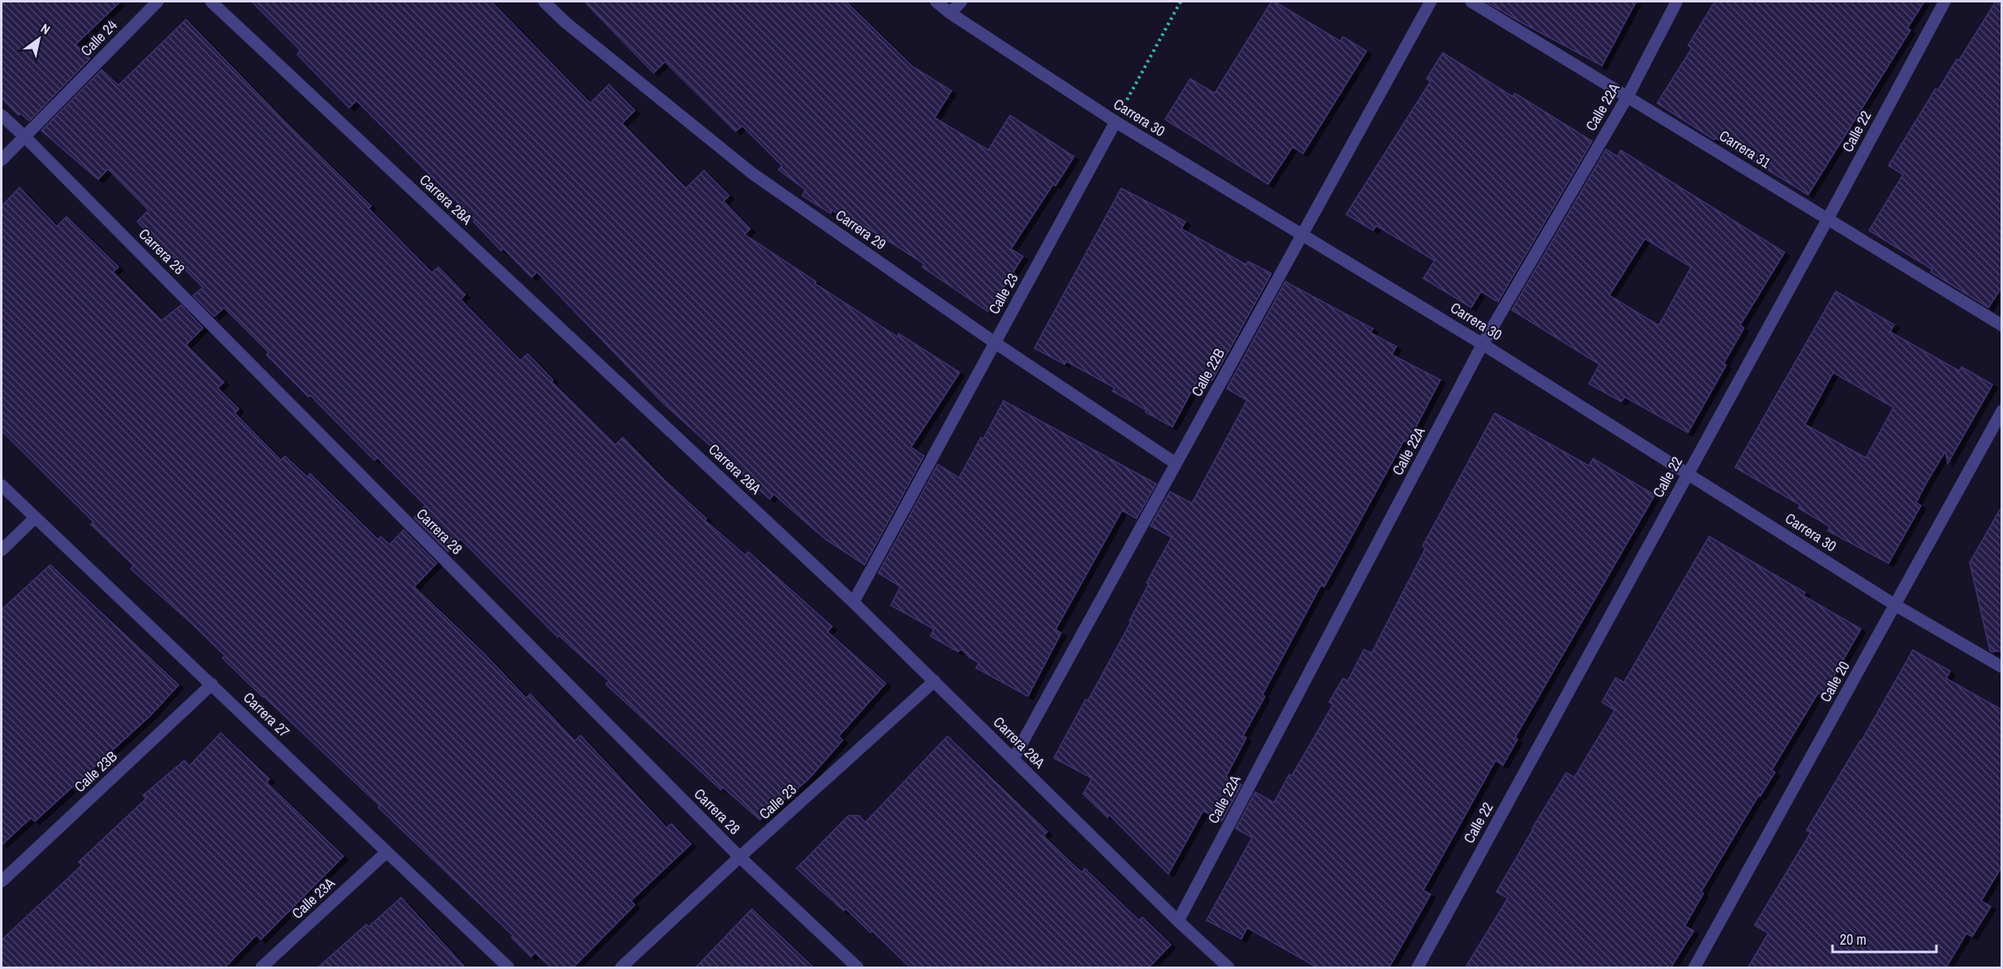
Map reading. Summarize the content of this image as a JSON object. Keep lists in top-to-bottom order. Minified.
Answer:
{"streets":{"street":["Calle 24","Calle 22A","Carrera 30","Calle 22","Carrera 31","Carrera 28A","Carrera 29","Carrera 28","Calle 23","Calle 22B","Calle 20","Carrera 27","Calle 23B","Calle 23A"]},"crossings":[["Calle 24","Carrera 28"],["Calle 22A","Carrera 30"],["Calle 22A","Carrera 31"],["Calle 22A","Carrera 28A"],["Carrera 30","Calle 22"],["Carrera 30","Calle 23"],["Carrera 30","Calle 22B"],["Carrera 30","Calle 20"],["Calle 22","Carrera 31"],["Carrera 28A","Calle 23"],["Carrera 28A","Calle 22B"],["Carrera 29","Calle 23"],["Carrera 29","Calle 22B"],["Carrera 28","Calle 23"],["Carrera 27","Calle 23B"],["Carrera 27","Calle 23A"]],"scale_bar":"20 m","north":"top right"}
